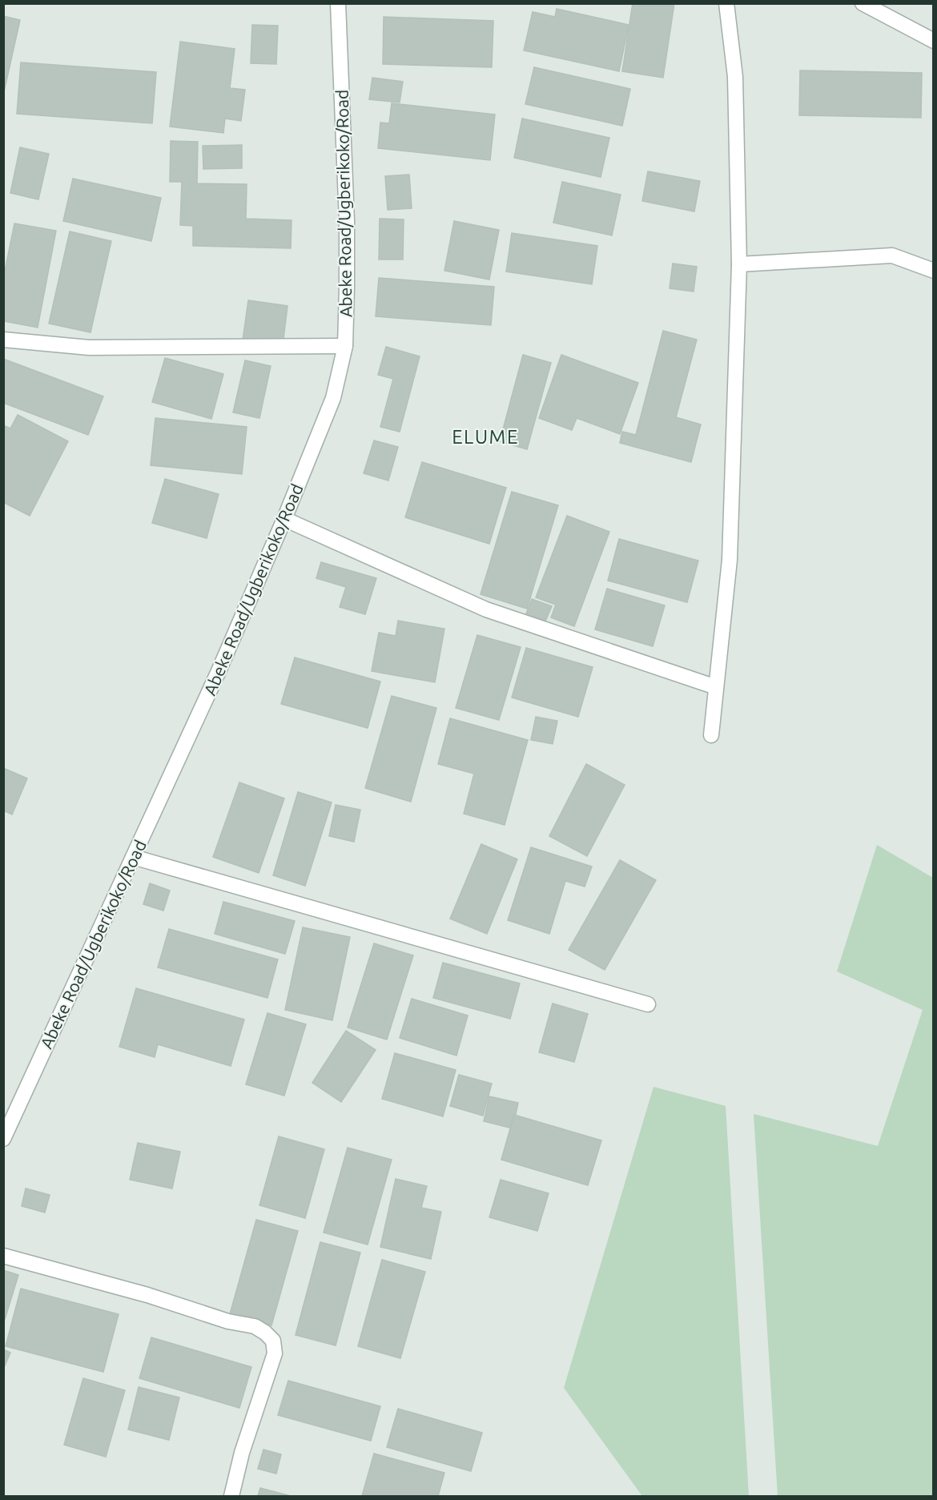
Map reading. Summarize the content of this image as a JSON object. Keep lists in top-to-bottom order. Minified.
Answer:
{"streets":{"street":["Abeke Road/Ugberikoko/Road"]},"districts":["ELUME"]}
